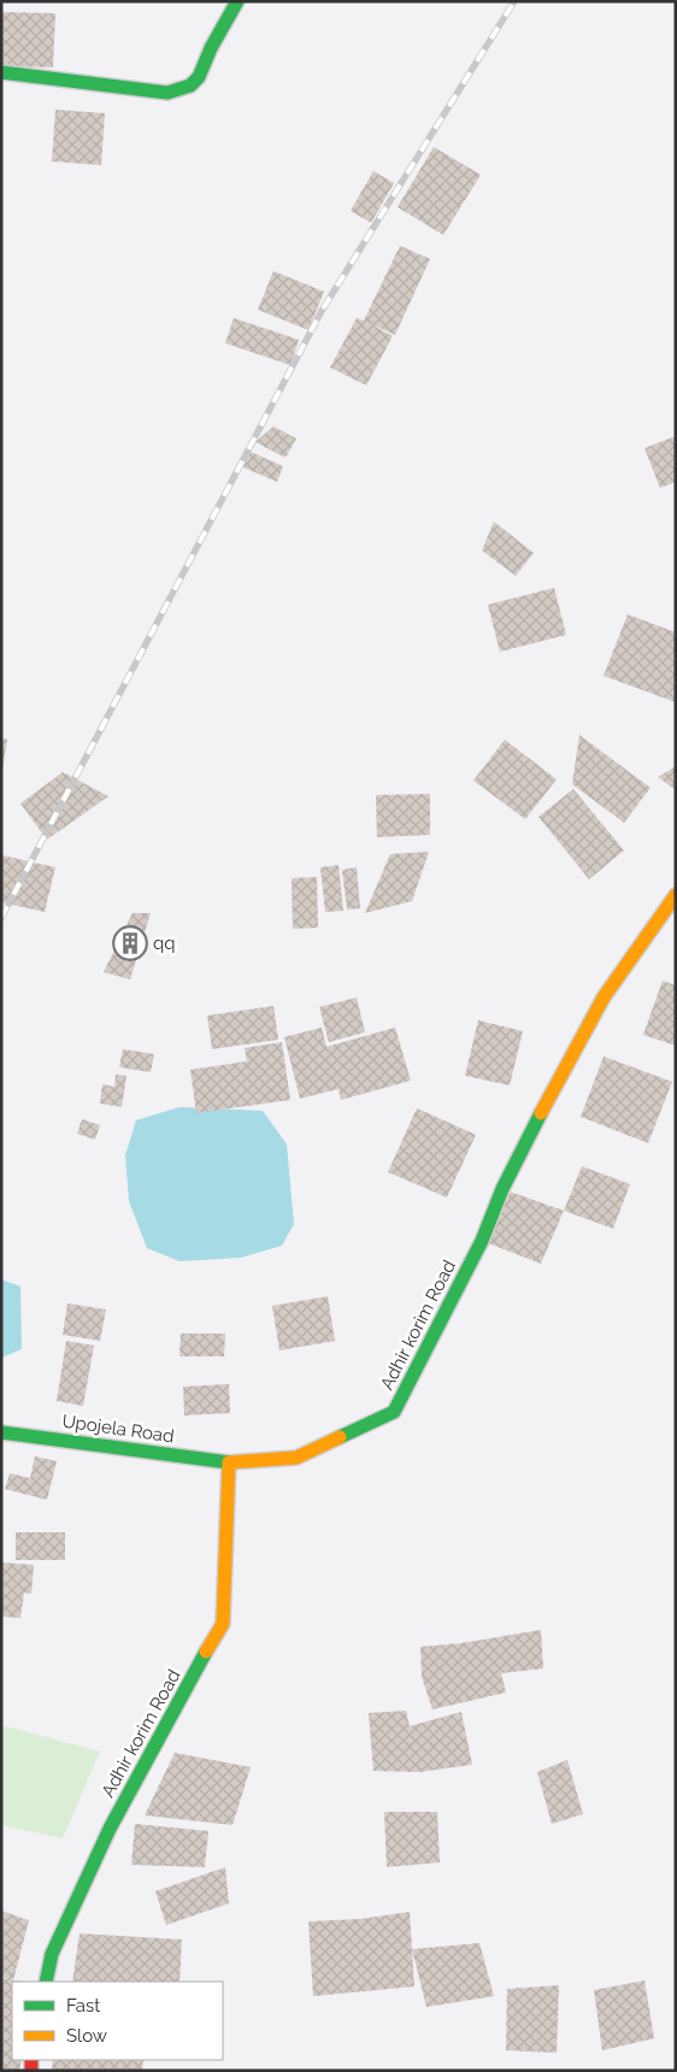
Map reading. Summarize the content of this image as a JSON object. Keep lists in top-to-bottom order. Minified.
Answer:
{"streets":{"main road":["Adhir korim Road","Upojela Road"]},"crossings":[["Adhir korim Road","Upojela Road"]],"places":{"building":["qq"]},"legend":["Fast","Slow"]}
